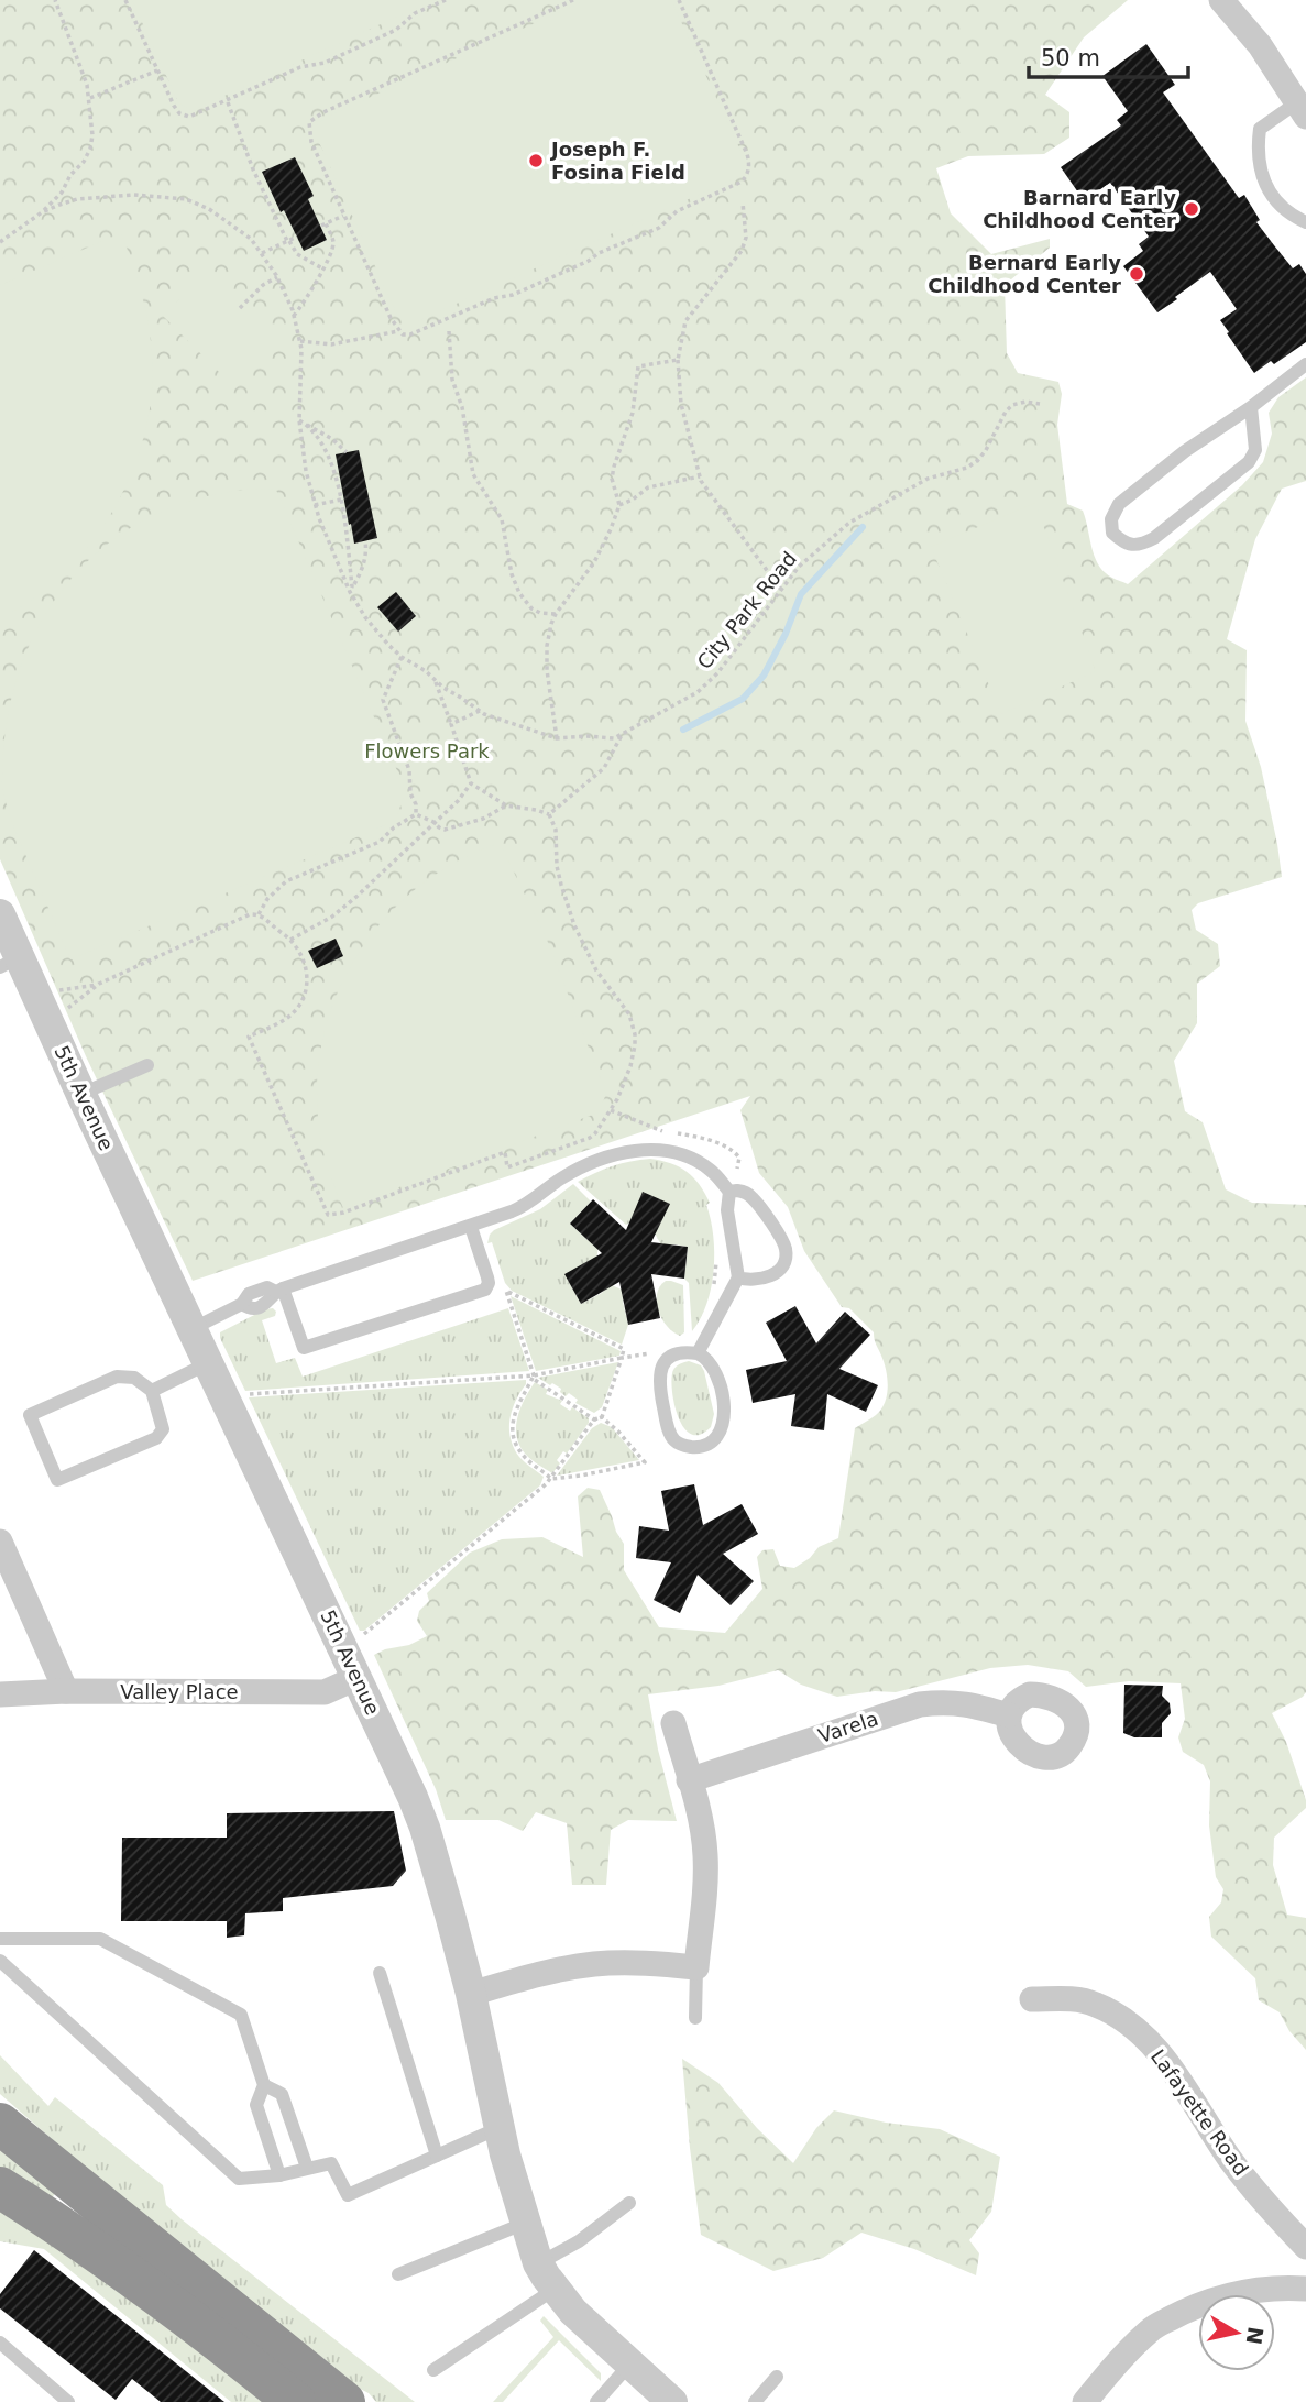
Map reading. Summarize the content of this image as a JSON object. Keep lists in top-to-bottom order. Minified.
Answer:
{"streets":{"street":["5th Avenue","Valley Place","Varela","Lafayette Road"],"path":["City Park Road"]},"crossings":[["5th Avenue","Valley Place"]],"parks":["Flowers Park"],"places":["Joseph F. Fosina Field","Barnard Early Childhood Center","Bernard Early Childhood Center"],"scale_bar":"50 m","north":"right"}
